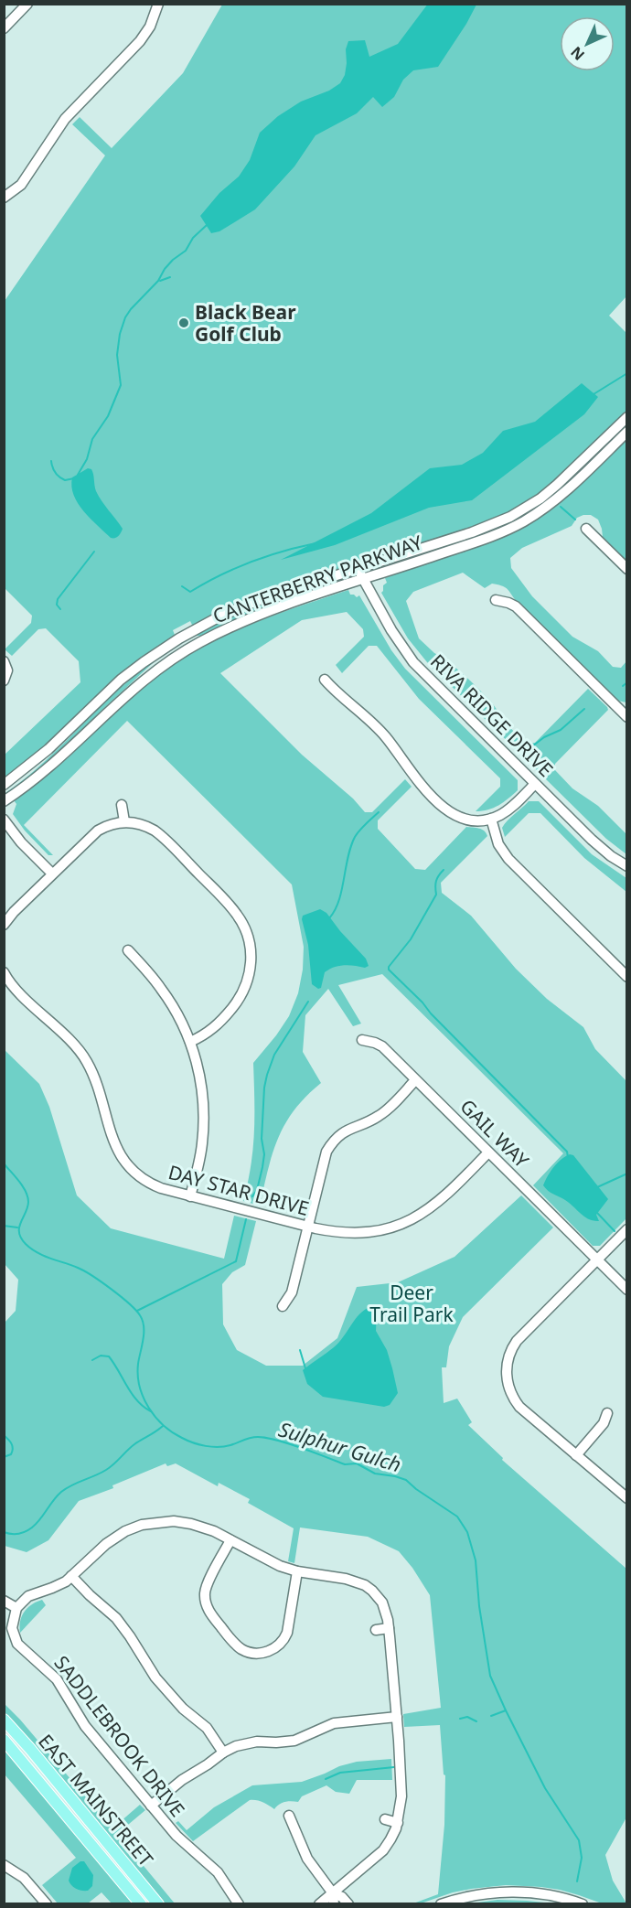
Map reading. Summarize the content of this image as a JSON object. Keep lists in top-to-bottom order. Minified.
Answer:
{"streets":{"main road":["EAST MAINSTREET"],"street":["CANTERBERRY PARKWAY","RIVA RIDGE DRIVE","GAIL WAY","DAY STAR DRIVE","SADDLEBROOK DRIVE"]},"crossings":[["CANTERBERRY PARKWAY","RIVA RIDGE DRIVE"],["GAIL WAY","DAY STAR DRIVE"]],"water":["Sulphur Gulch"],"parks":["Deer Trail Park"],"places":["Black Bear Golf Club"],"north":"bottom left"}
